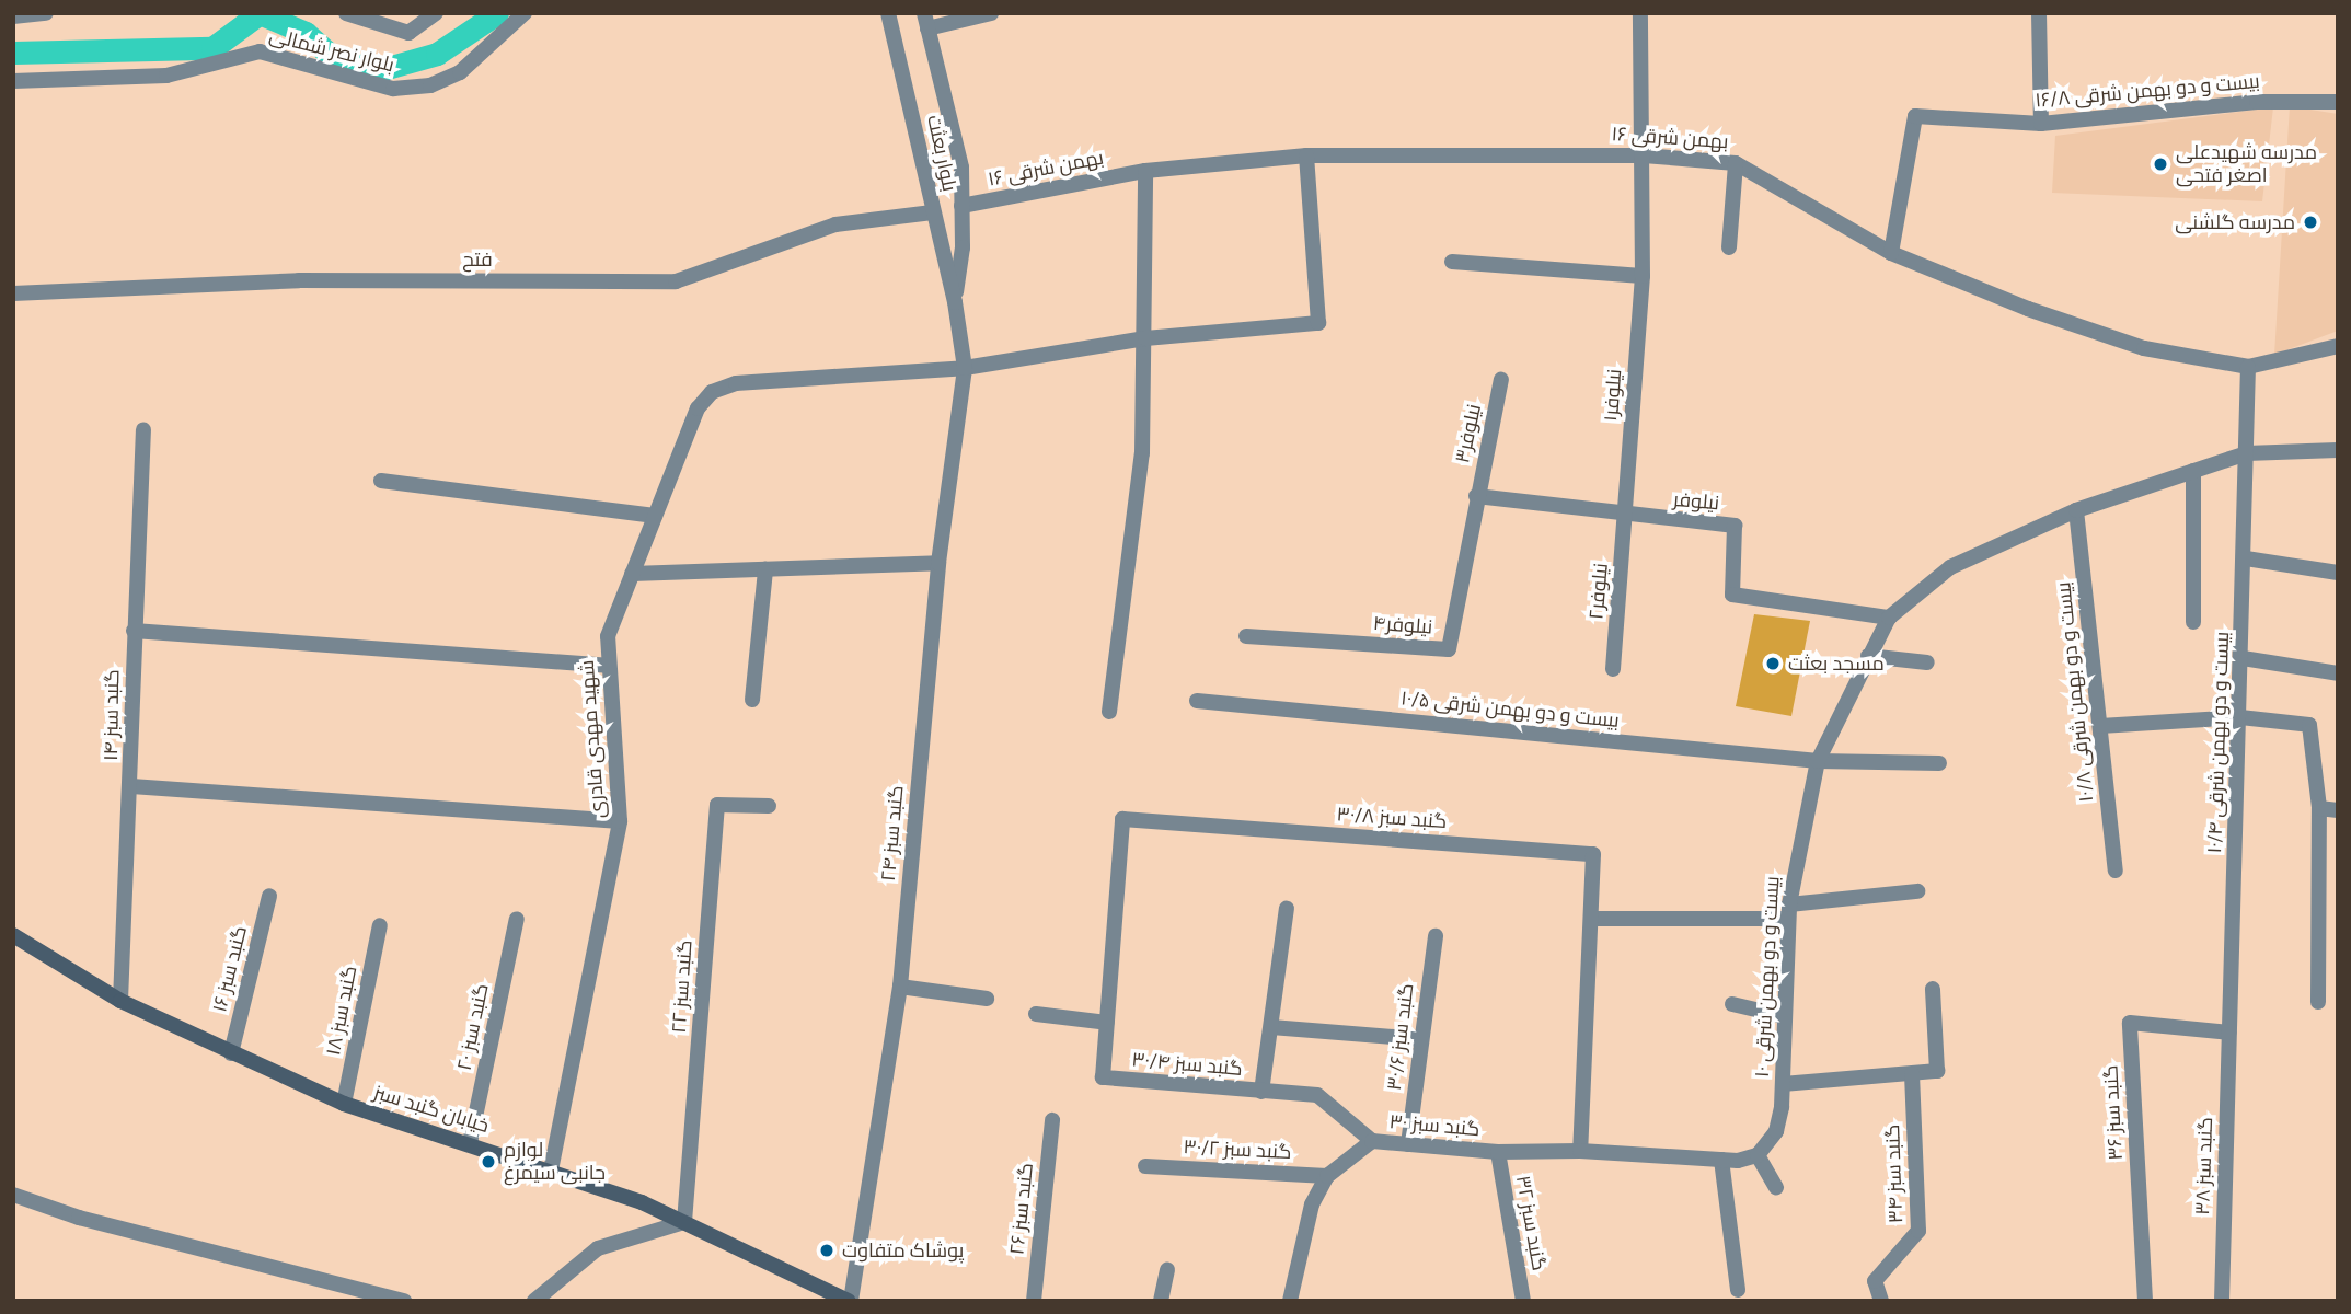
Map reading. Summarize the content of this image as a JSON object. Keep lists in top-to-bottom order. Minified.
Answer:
{"streets":{"main road":["خیابان گنبد سبز"],"street":["بلوار نصر شمالی","بیست و دو بهمن شرقی ۱۶/۸","بهمن شرقی ۱۶","بلوار بعثت","فتح","نیلوفر۱","نیلوفر۳","نیلوفر","نیلوفر۲","نیلوفر۴","بیست و دو بهمن شرقی ۱۰/۸","بیست و دو بهمن شرقی ۱۰/۵","گنبد سبز ۱۴","شهید مهدی قادری","بیست و دو بهمن شرقی ۱۰/۴","گنبد سبز ۳۰/۸","گنبد سبز ۲۴","گنبد سبز ۱۶","بیست و دو بهمن شرقی ۱۰","گنبد سبز ۲۲","گنبد سبز ۱۸","گنبد سبز ۲۰","گنبد سبز ۳۰/۶","گنبد سبز ۳۰/۴","گنبد سبز ۳۶","گنبد سبز ۳۰","گنبد سبز ۳۰/۲","گنبد سبز ۳۸","گنبد سبز ۳۴","گنبد سبز ۲۶","گنبد سبز ۳۲"]},"crossings":[["بیست و دو بهمن شرقی ۱۶/۸","بهمن شرقی ۱۶"],["بهمن شرقی ۱۶","بلوار بعثت"],["بهمن شرقی ۱۶","نیلوفر۱"],["بهمن شرقی ۱۶","شهید مهدی قادری"],["بلوار بعثت","فتح"],["بلوار بعثت","شهید مهدی قادری"],["بلوار بعثت","گنبد سبز ۲۴"],["نیلوفر۱","نیلوفر"],["نیلوفر۱","نیلوفر۲"],["نیلوفر۳","نیلوفر"],["نیلوفر۳","نیلوفر۴"],["نیلوفر","نیلوفر۲"],["نیلوفر","نیلوفر۴"],["نیلوفر","بیست و دو بهمن شرقی ۱۰"],["بیست و دو بهمن شرقی ۱۰/۸","بیست و دو بهمن شرقی ۱۰"],["بیست و دو بهمن شرقی ۱۰/۵","بیست و دو بهمن شرقی ۱۰"],["گنبد سبز ۱۴","خیابان گنبد سبز"],["شهید مهدی قادری","گنبد سبز ۲۴"],["شهید مهدی قادری","خیابان گنبد سبز"],["بیست و دو بهمن شرقی ۱۰/۴","بیست و دو بهمن شرقی ۱۰"],["بیست و دو بهمن شرقی ۱۰/۴","گنبد سبز ۳۶"],["بیست و دو بهمن شرقی ۱۰/۴","گنبد سبز ۳۸"],["گنبد سبز ۳۰/۸","گنبد سبز ۳۰/۴"],["گنبد سبز ۲۴","خیابان گنبد سبز"],["گنبد سبز ۱۶","خیابان گنبد سبز"],["گنبد سبز ۲۲","خیابان گنبد سبز"],["گنبد سبز ۱۸","خیابان گنبد سبز"],["گنبد سبز ۲۰","خیابان گنبد سبز"],["گنبد سبز ۳۰/۶","گنبد سبز ۳۰"],["گنبد سبز ۳۰/۴","گنبد سبز ۳۰"],["گنبد سبز ۳۶","گنبد سبز ۳۸"],["گنبد سبز ۳۰","گنبد سبز ۳۰/۲"],["گنبد سبز ۳۰","گنبد سبز ۳۲"]],"places":["مدرسه شهیدعلی اصغر فتحی","مدرسه گلشنی","مسجد بعثت","لوازم جانبی سیمرغ","پوشاک متفاوت"]}
